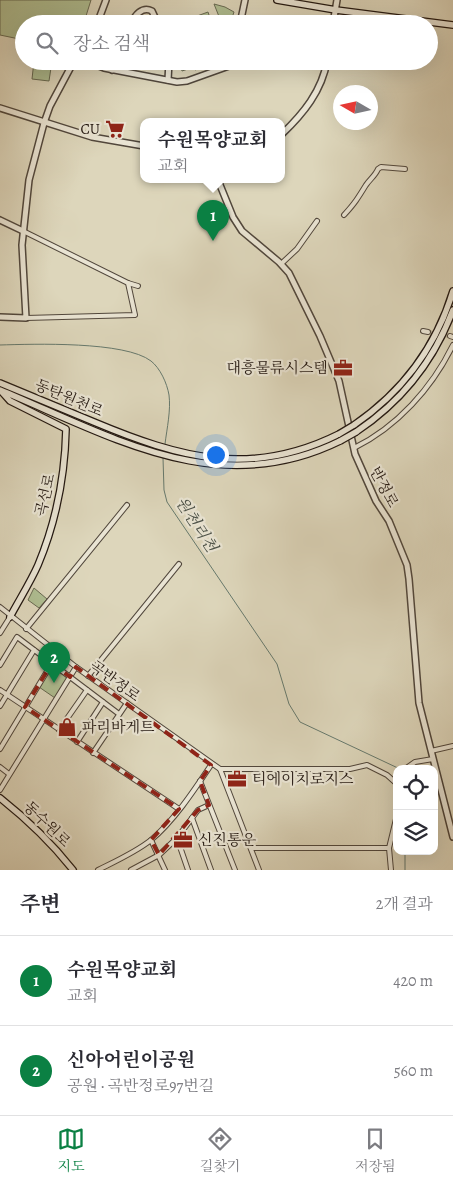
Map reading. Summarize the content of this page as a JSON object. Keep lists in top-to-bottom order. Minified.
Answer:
{"streets":{"main road":["동탄원천로","곡선로","동수원로"],"street":["반정로","곡반정로"]},"crossings":[["동탄원천로","곡선로"],["곡선로","곡반정로"]],"water":["원천리천"],"places":{"supermarket":["CU"],"office":["대흥물류시스템","티에이치로지스","신진통운"],"shop":["파리바게트"]},"north":"left","page":{"search":"장소 검색","popup":["수원목양교회","교회"],"pins":["1","2"],"heading":["주변","2개 결과"],"list":[{"mark":"1","name":"수원목양교회","note":"교회","value":"420 m"},{"mark":"2","name":"신아어린이공원","note":"공원 · 곡반정로97번길","value":"560 m"}],"nav":["지도","길찾기","저장됨"]}}
